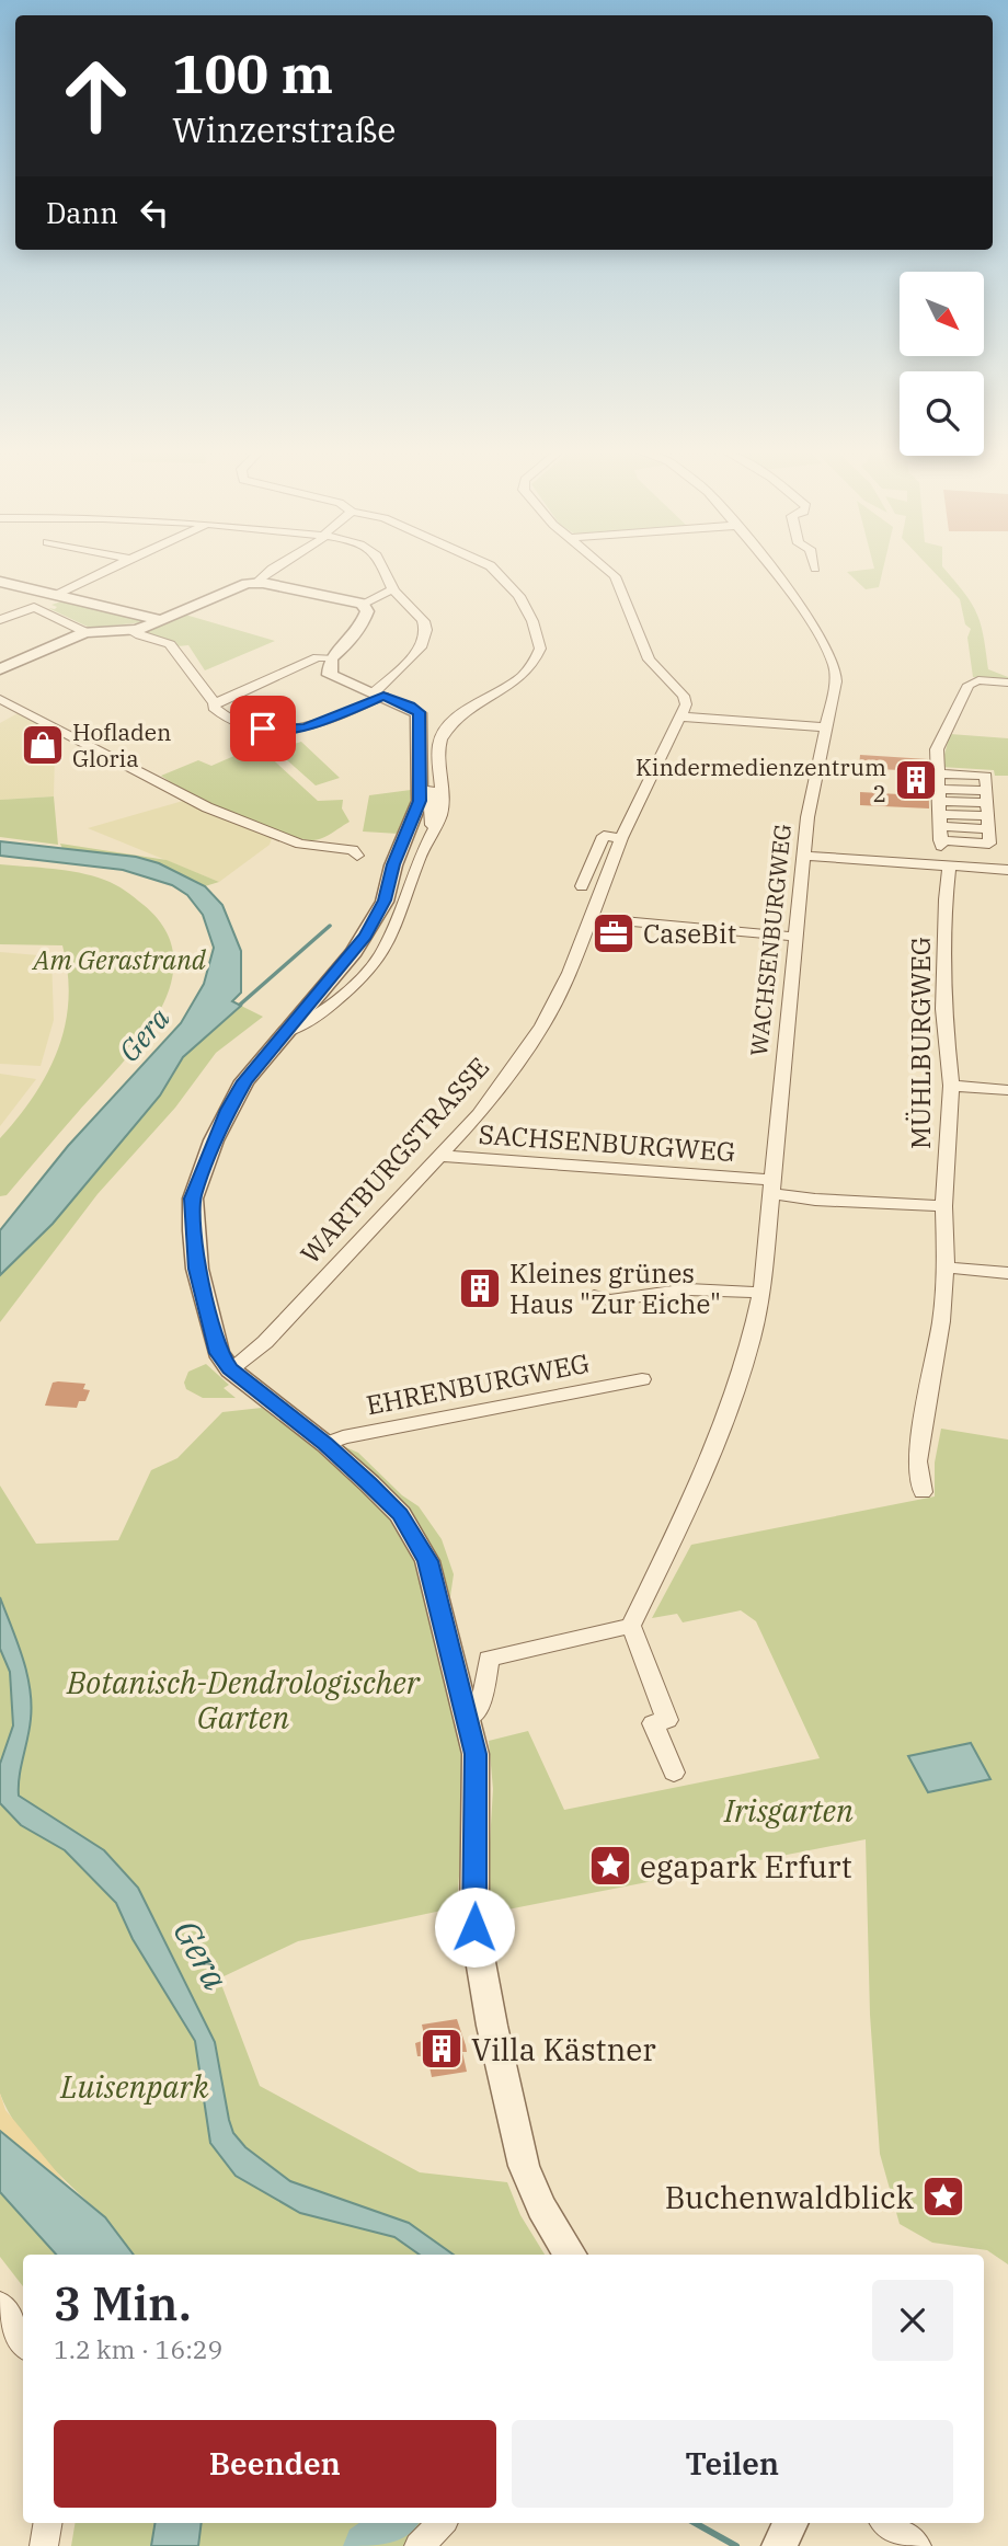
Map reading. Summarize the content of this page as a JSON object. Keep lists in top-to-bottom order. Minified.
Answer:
{"streets":{"street":["WACHSENBURGWEG","MÜHLBURGWEG","SACHSENBURGWEG","WARTBURGSTRASSE","EHRENBURGWEG"]},"crossings":[["WACHSENBURGWEG","SACHSENBURGWEG"],["MÜHLBURGWEG","SACHSENBURGWEG"],["SACHSENBURGWEG","WARTBURGSTRASSE"]],"water":["Gera"],"parks":["Am Gerastrand","Botanisch-Dendrologischer Garten","Irisgarten","Luisenpark"],"places":{"shop":["Hofladen Gloria"],"building":["Kindermedienzentrum 2","Kleines grünes Haus \"Zur Eiche\"","Villa Kästner"],"office":["CaseBit"],"place":["egapark Erfurt","Buchenwaldblick"]},"north":"bottom right","page":{"turn":["100 m","Winzerstraße"],"then":"Dann","heading":["3 Min.","1.2 km · 16:29"],"buttons":["Beenden","Teilen"]}}
